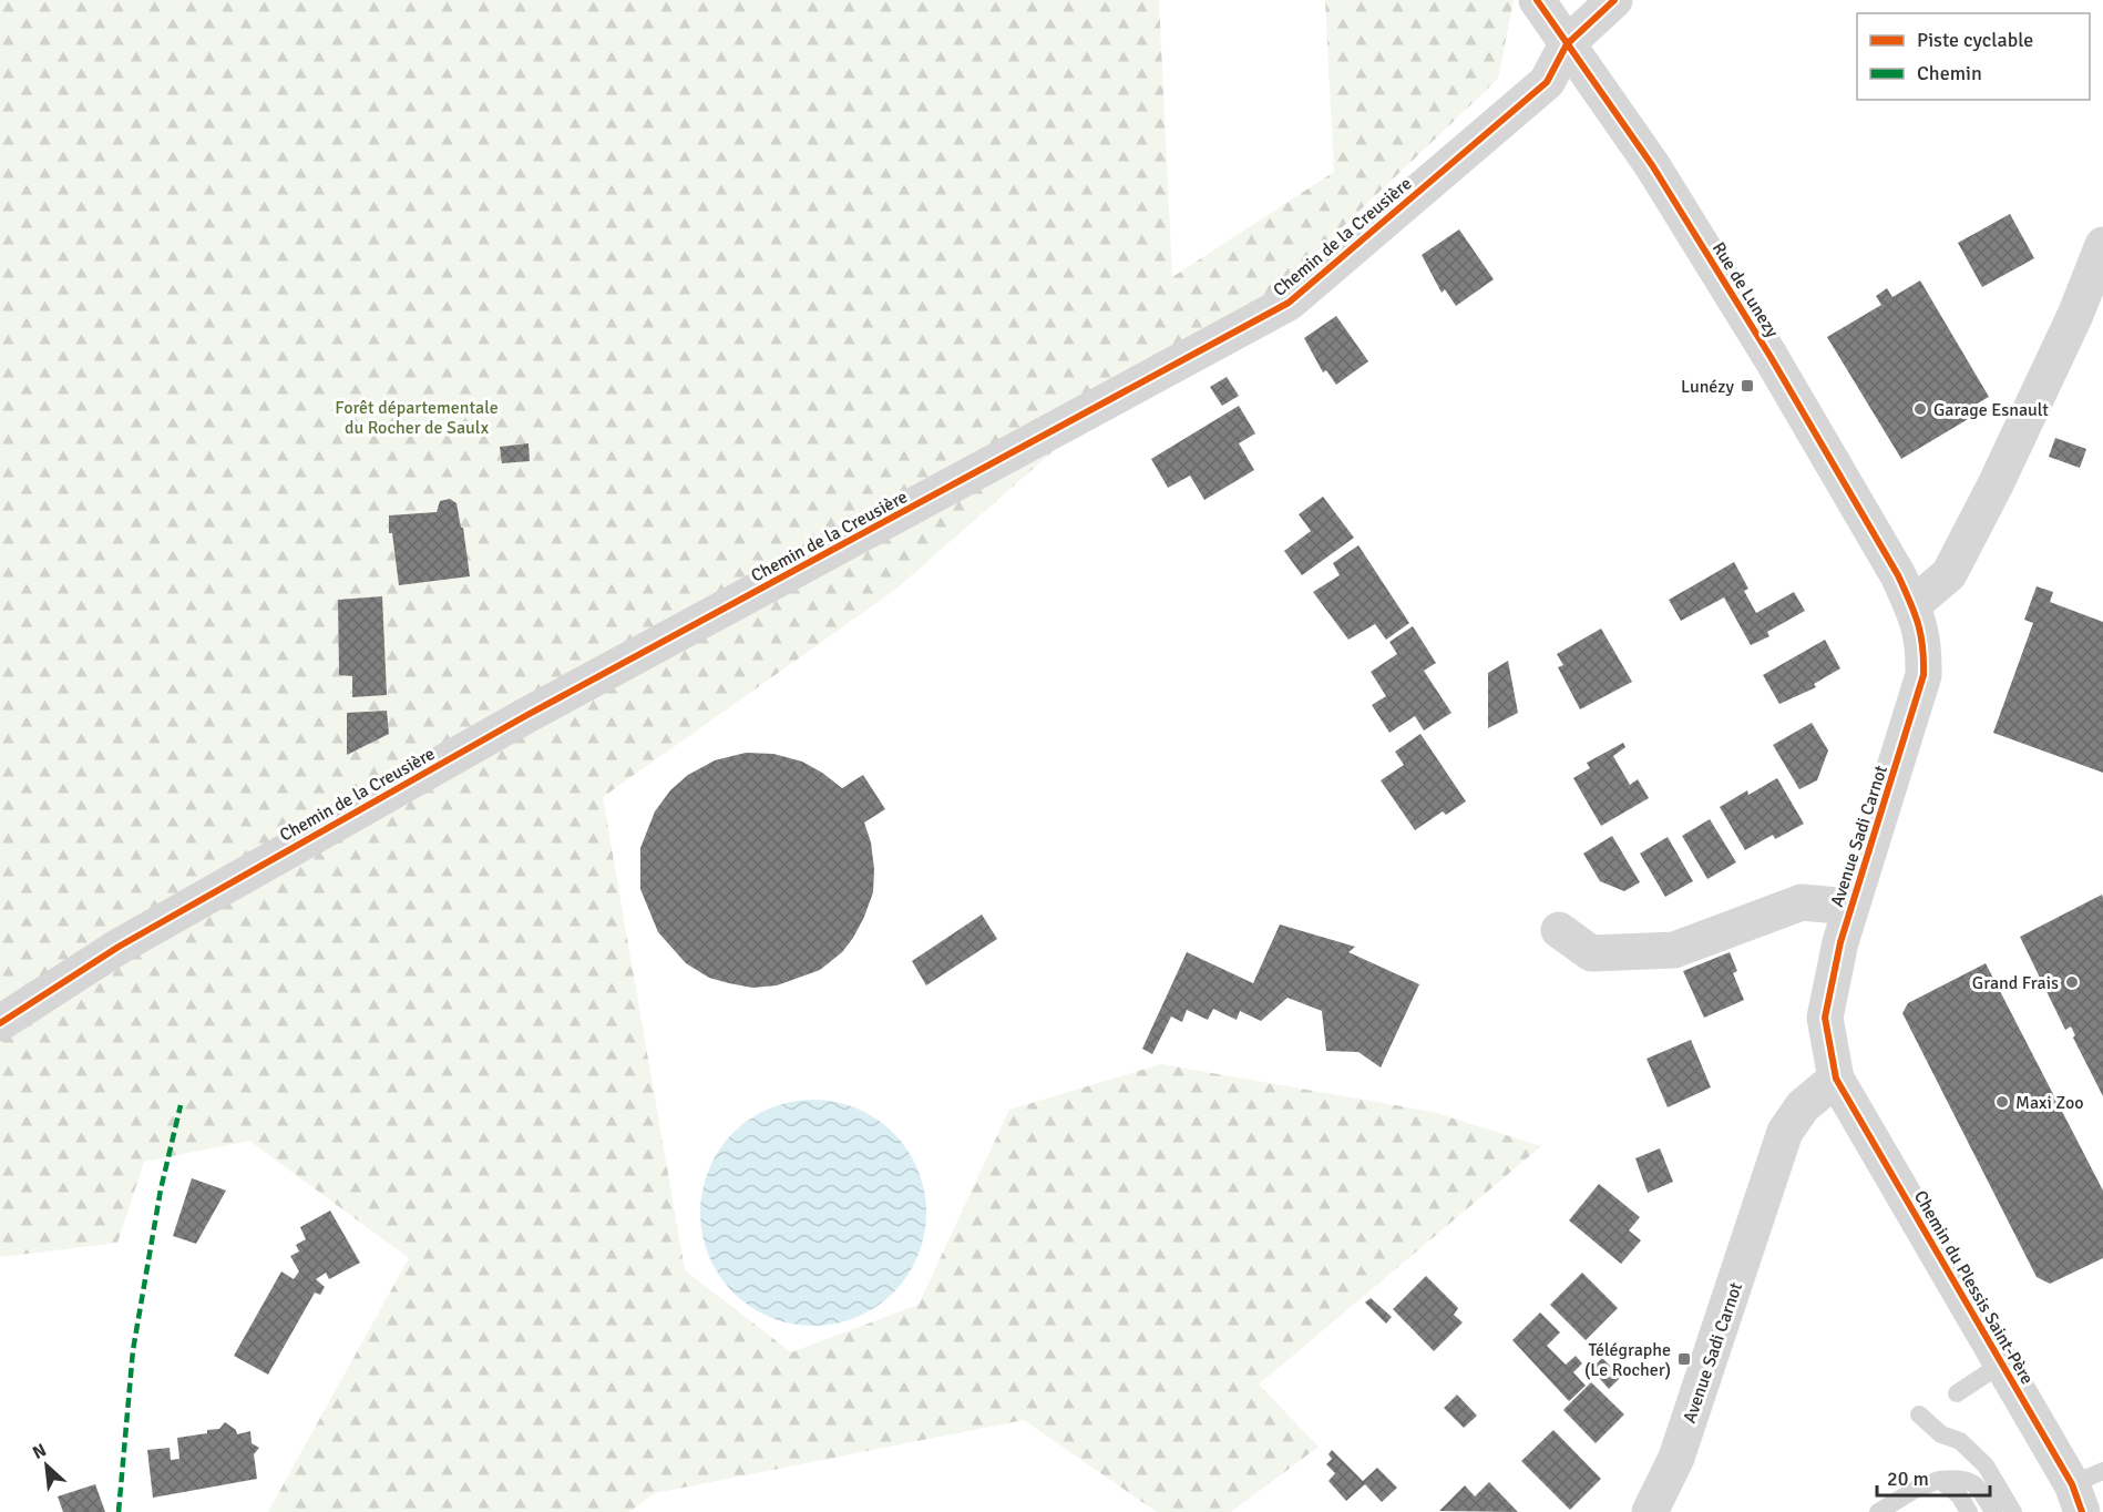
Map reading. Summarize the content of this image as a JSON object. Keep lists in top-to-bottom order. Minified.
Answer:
{"streets":{"street":["Chemin de la Creusière","Rue de Lunezy","Avenue Sadi Carnot","Chemin du Plessis Saint-Père"]},"crossings":[["Chemin de la Creusière","Rue de Lunezy"],["Rue de Lunezy","Avenue Sadi Carnot"],["Avenue Sadi Carnot","Chemin du Plessis Saint-Père"]],"parks":["Forêt départementale du Rocher de Saulx"],"places":{"transit":["Lunézy","Télégraphe (Le Rocher)"],"other":["Garage Esnault","Grand Frais","Maxi Zoo"]},"legend":["Piste cyclable","Chemin"],"scale_bar":"20 m","north":"top left"}
